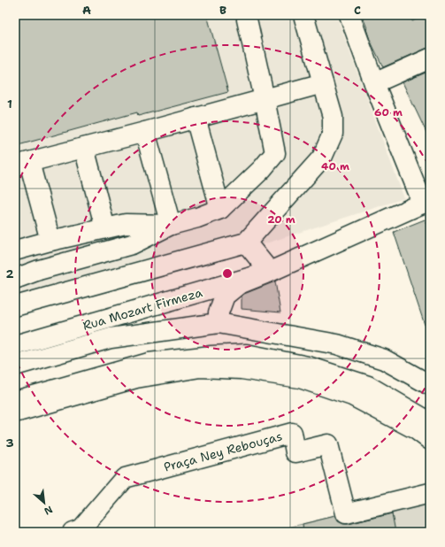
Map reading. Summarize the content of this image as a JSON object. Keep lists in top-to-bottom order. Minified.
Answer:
{"streets":{"street":["Rua Mozart Firmeza","Praça Ney Rebouças"]},"north":"bottom right","grid":{"columns":["A","B","C"],"rows":["1","2","3"]},"rings":["60 m","40 m","20 m"]}
